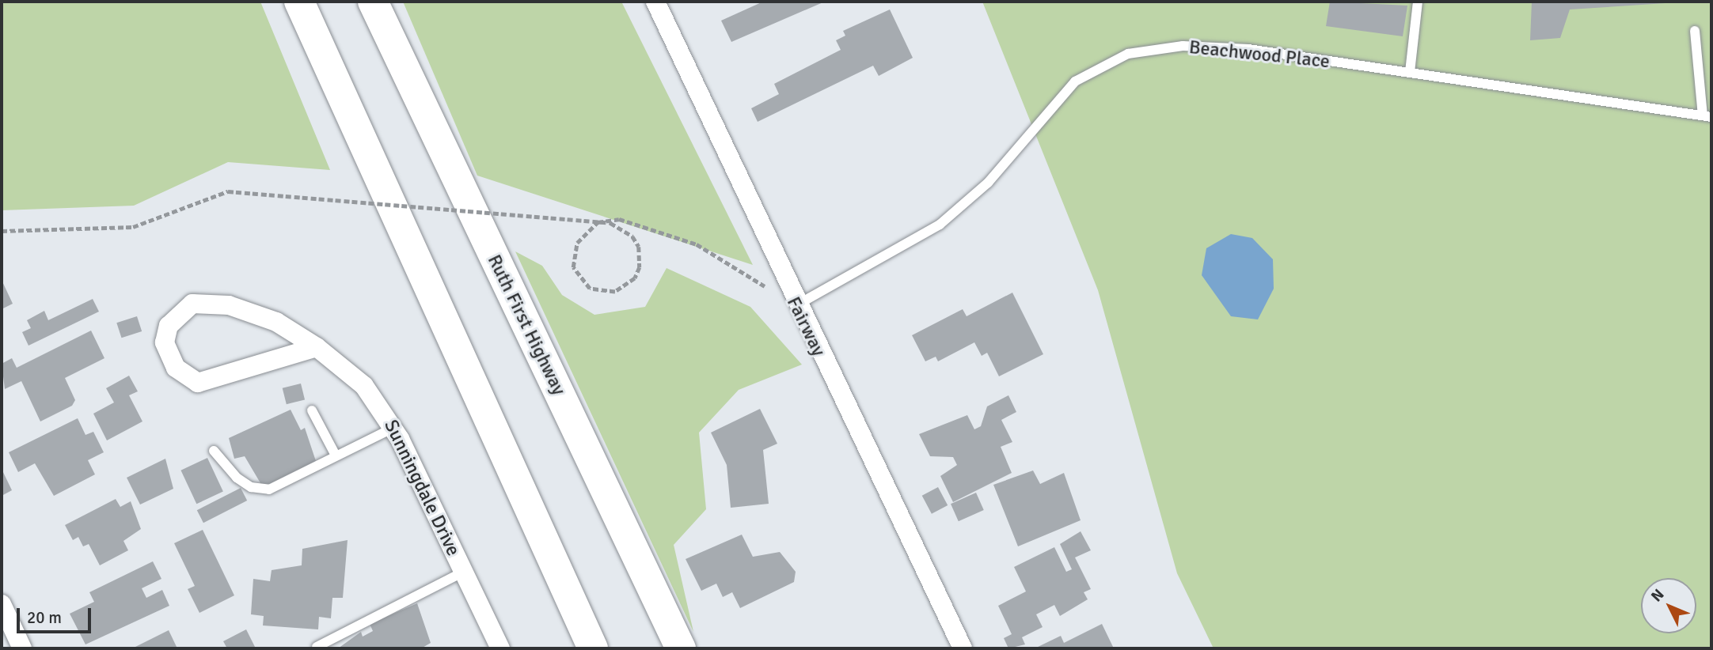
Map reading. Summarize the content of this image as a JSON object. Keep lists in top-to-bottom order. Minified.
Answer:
{"streets":{"highway":["Ruth First Highway"],"street":["Fairway","Sunningdale Drive"],"lane":["Beachwood Place"]},"crossings":[["Beachwood Place","Fairway"]],"scale_bar":"20 m","north":"top left"}
